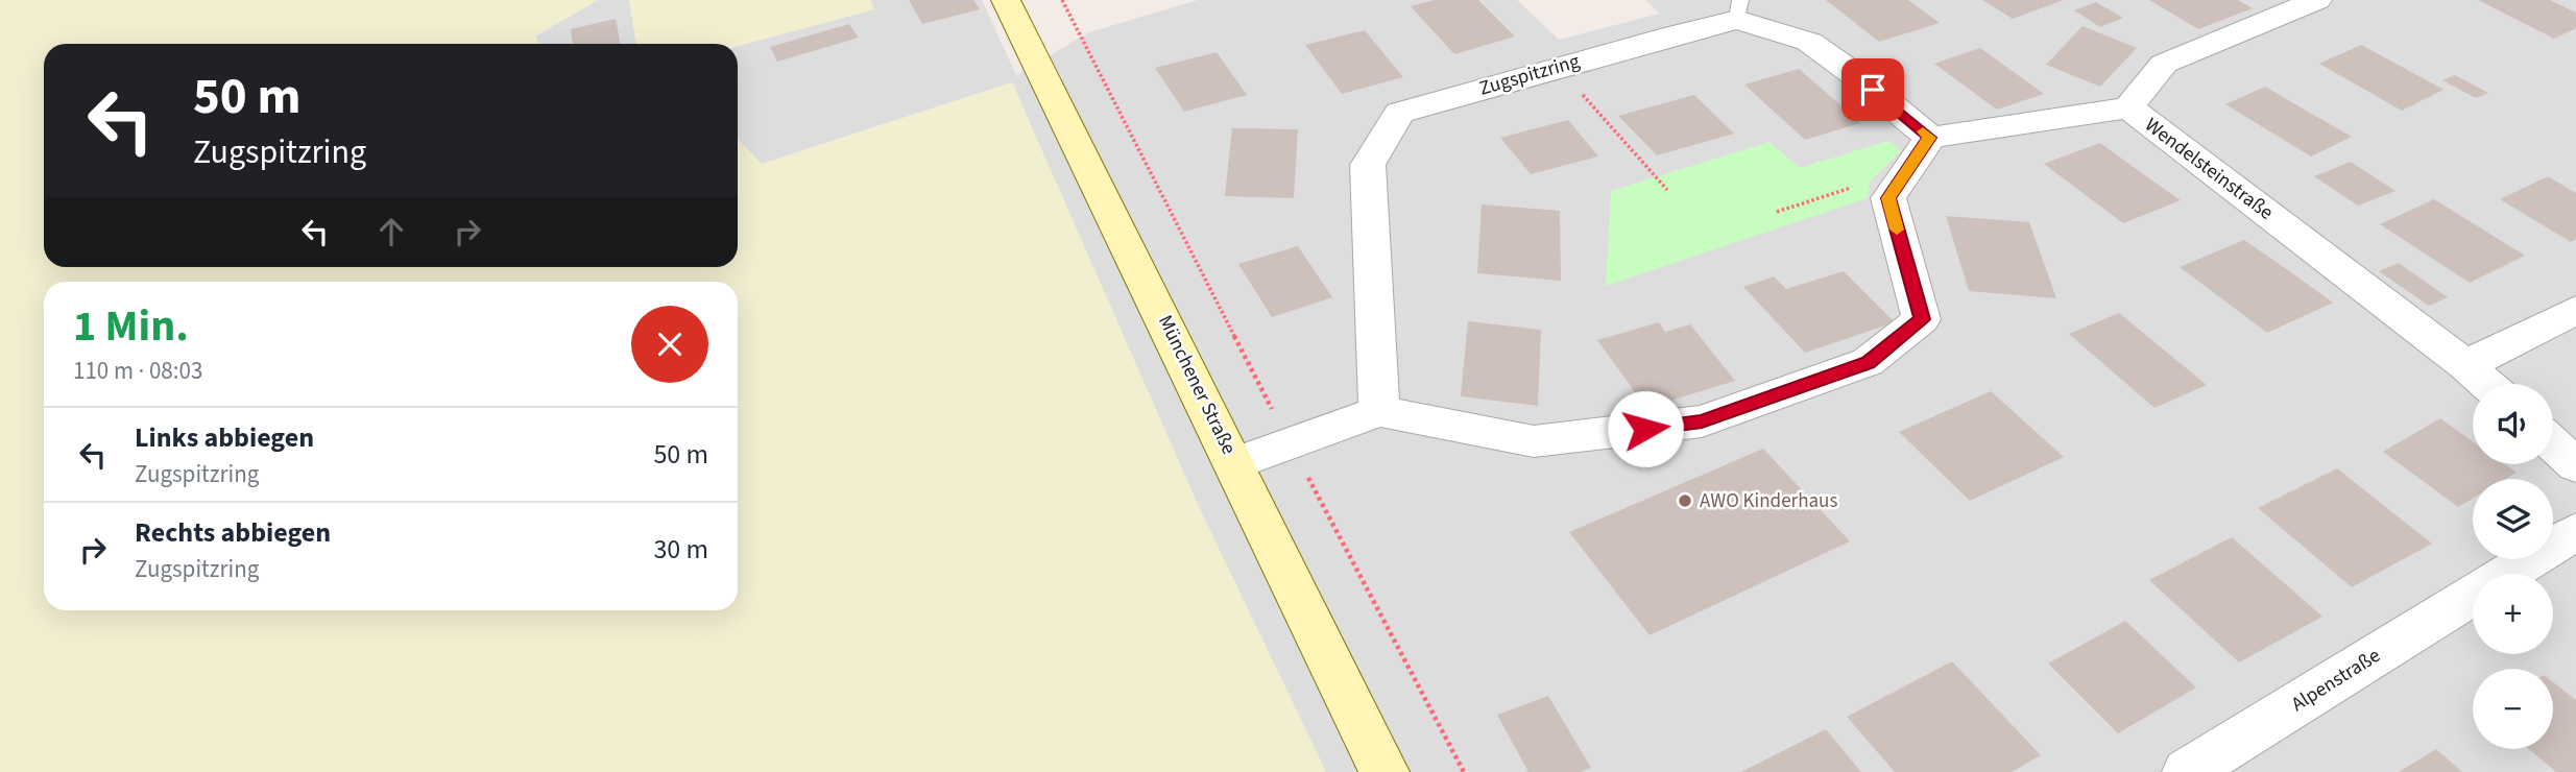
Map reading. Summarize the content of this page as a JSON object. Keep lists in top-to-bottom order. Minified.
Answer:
{"streets":{"street":["Zugspitzring","Wendelsteinstraße","Münchener Straße","Alpenstraße"]},"places":["AWO Kinderhaus"],"page":{"turn":["50 m","Zugspitzring"],"heading":["1 Min.","110 m · 08:03"],"map_buttons":["+","−"],"list":[{"name":"Links abbiegen","note":"Zugspitzring","value":"50 m"},{"name":"Rechts abbiegen","note":"Zugspitzring","value":"30 m"}]}}
